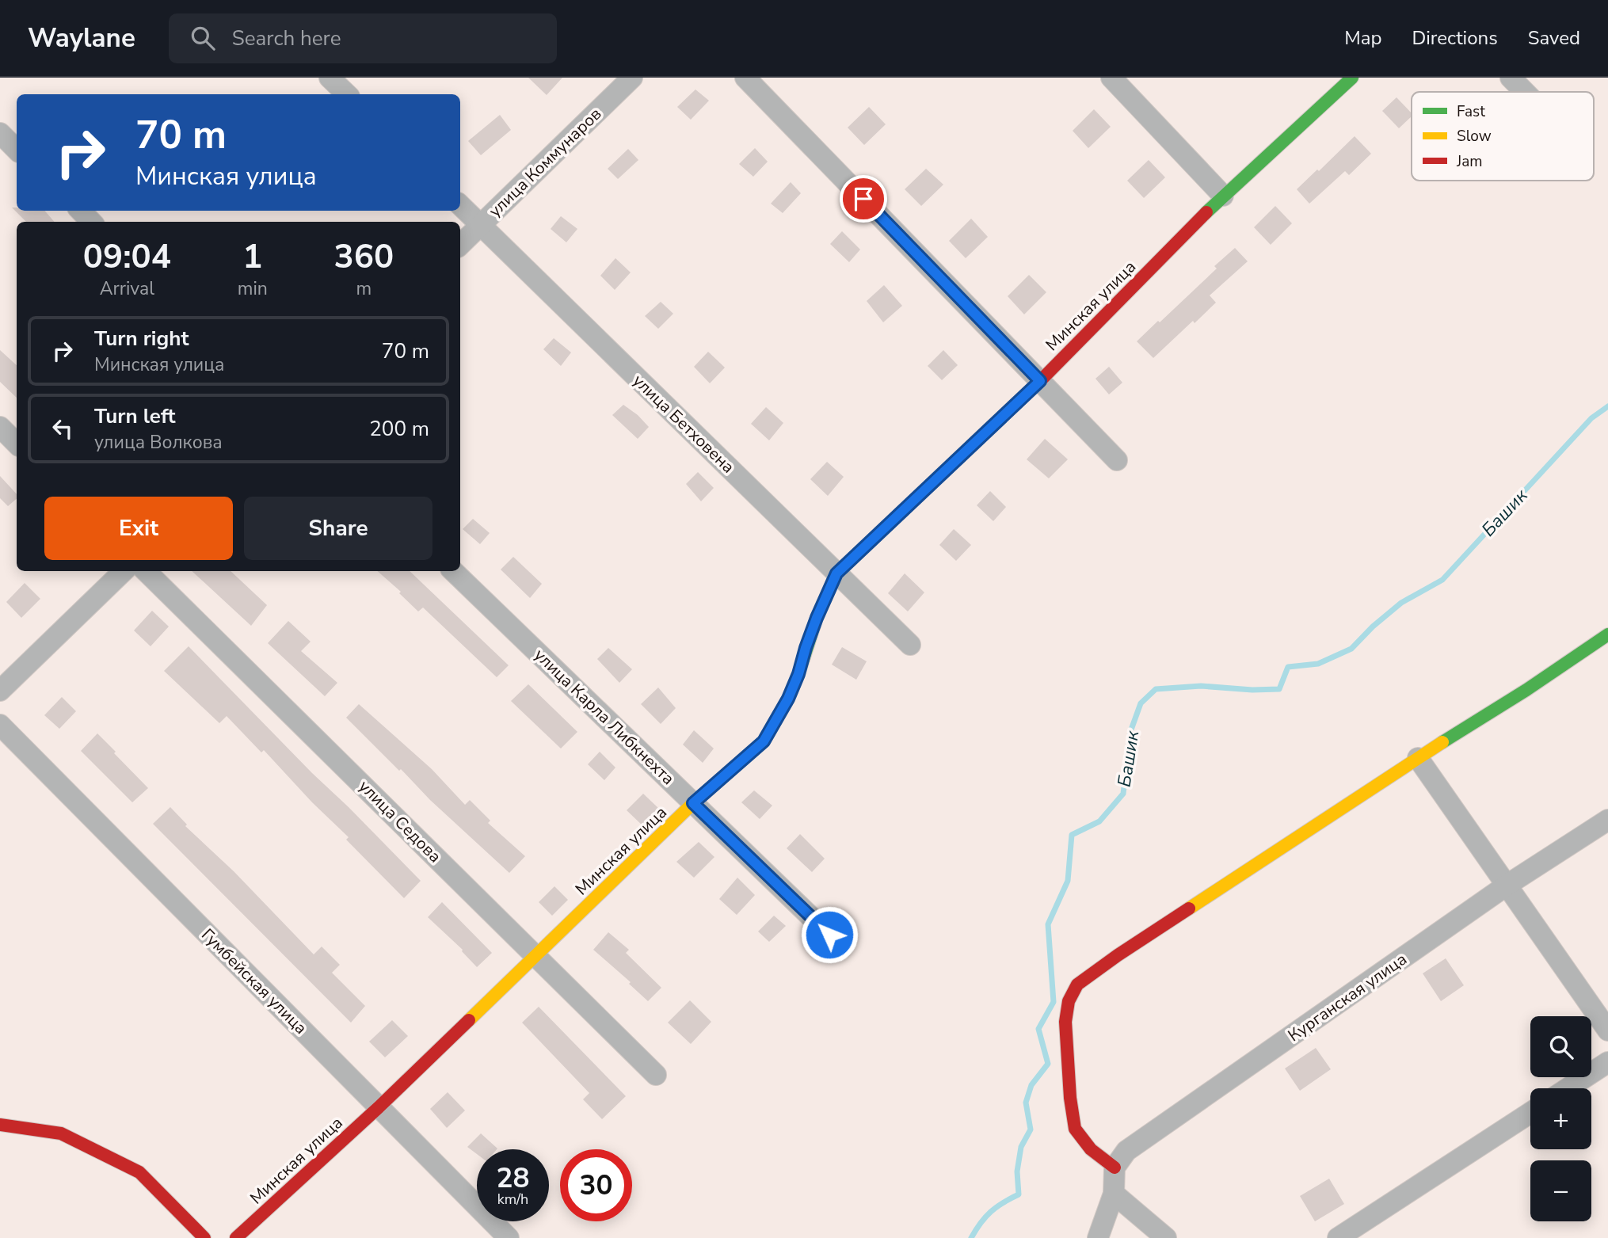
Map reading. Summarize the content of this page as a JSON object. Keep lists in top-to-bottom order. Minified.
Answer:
{"streets":{"street":["улица Коммунаров","Минская улица","улица Бетховена","улица Карла Либкнехта","улица Седова","Гумбейская улица","Курганская улица"]},"crossings":[["улица Коммунаров","улица Бетховена"],["Минская улица","улица Бетховена"],["Минская улица","улица Карла Либкнехта"],["Минская улица","улица Седова"],["Минская улица","Гумбейская улица"]],"water":["Башик"],"legend":["Fast","Slow","Jam"],"page":{"header":"Waylane","search":"Search here","nav":["Map","Directions","Saved"],"turn":["70 m","Минская улица"],"eta":["09:04","Arrival","1","min","360","m"],"list":[{"name":"Turn right","note":"Минская улица","value":"70 m"},{"name":"Turn left","note":"улица Волкова","value":"200 m"}],"buttons":["Exit","Share"],"map_buttons":["+","−"],"speed":"28 km/h","limit":"30"}}
